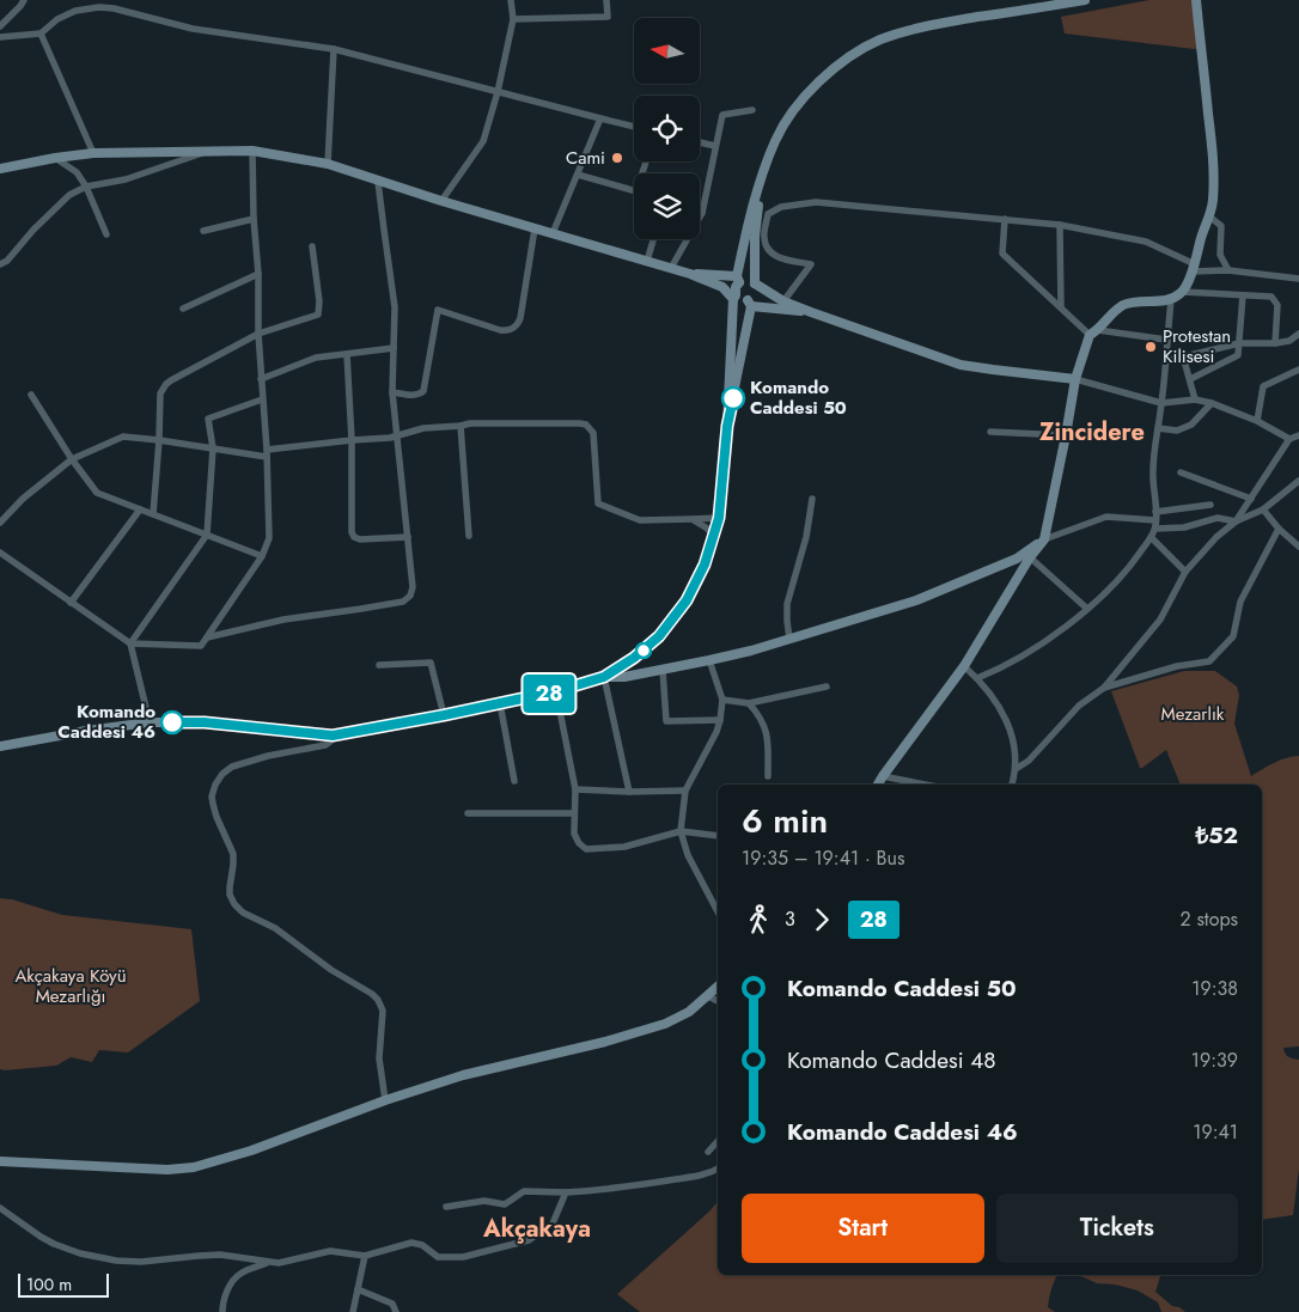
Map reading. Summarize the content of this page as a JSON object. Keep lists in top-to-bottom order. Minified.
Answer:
{"districts":["Zincidere","Akçakaya"],"parks":["Mezarlık","Akçakaya Köyü Mezarlığı"],"places":["Cami","Protestan Kilisesi","Komando Caddesi 50","Komando Caddesi 46"],"lines":["bus line 28"],"scale_bar":"100 m","north":"left","page":{"on_map":"28","heading":["6 min","19:35 – 19:41 · Bus","₺52"],"legs":["3","28","2 stops"],"list":[{"name":"Komando Caddesi 50","value":"19:38"},{"name":"Komando Caddesi 48","value":"19:39"},{"name":"Komando Caddesi 46","value":"19:41"}],"buttons":["Start","Tickets"],"scale":"100 m"}}
